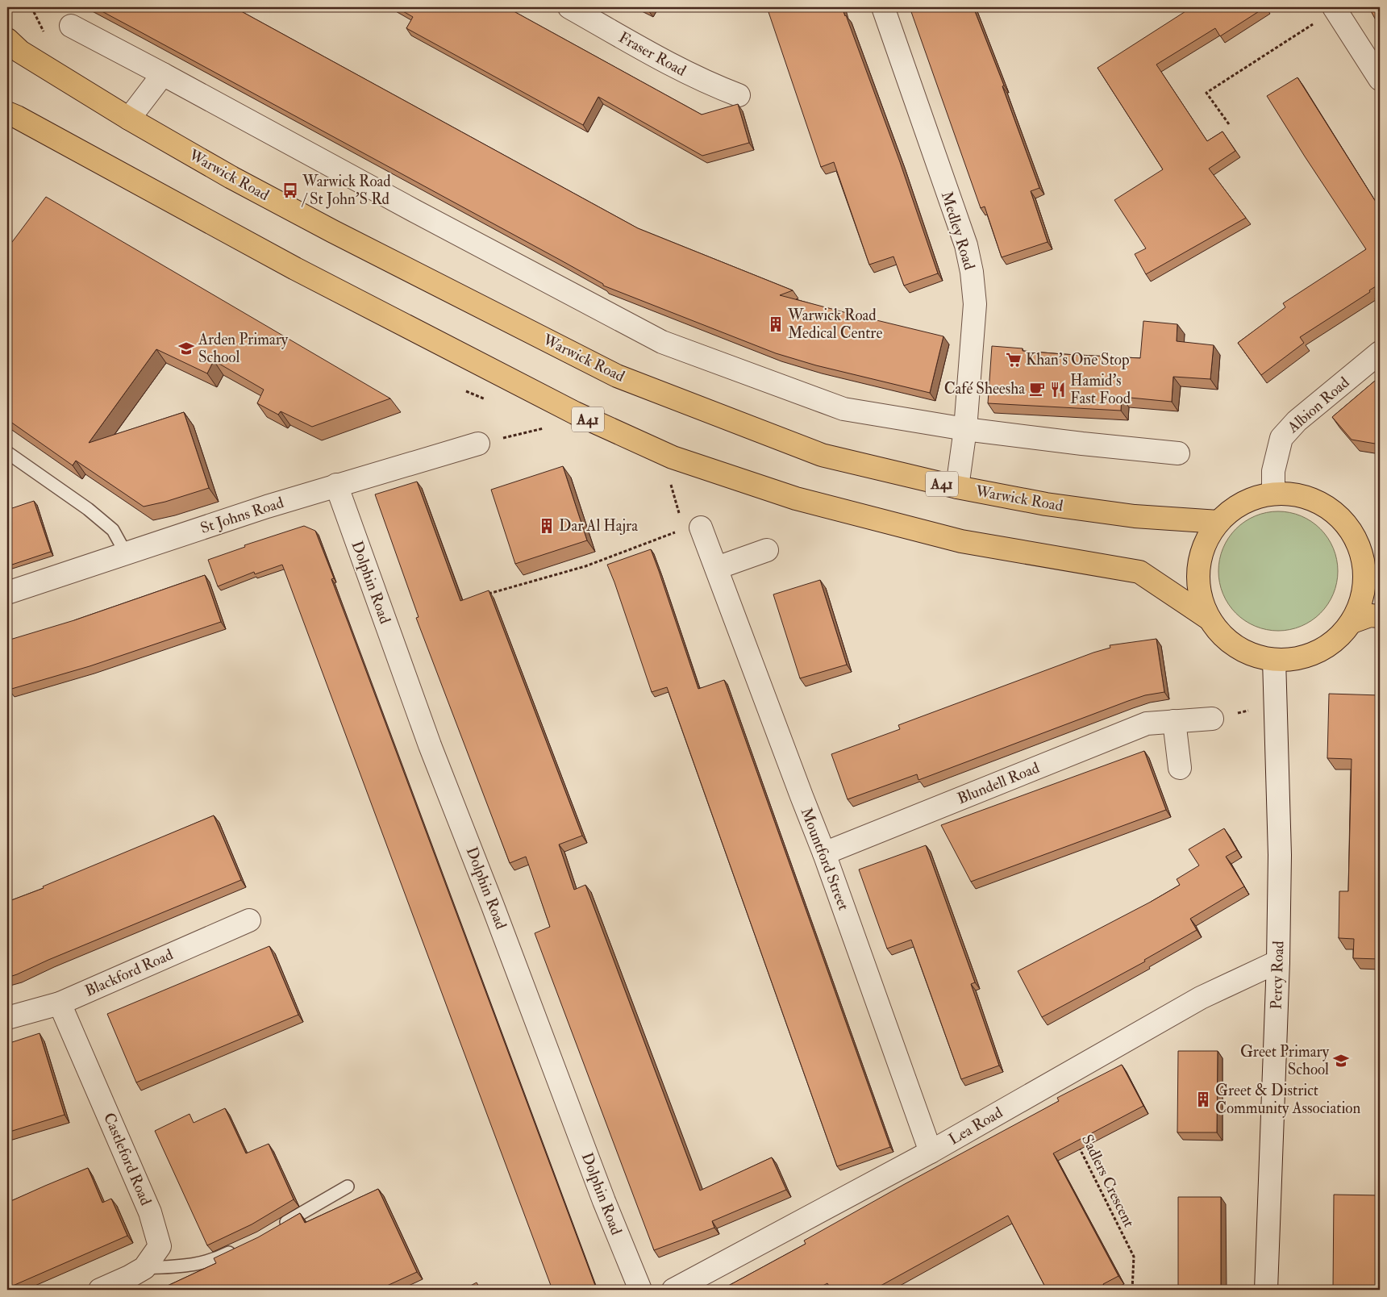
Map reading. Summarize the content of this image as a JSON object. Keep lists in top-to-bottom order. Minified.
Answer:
{"streets":{"highway":["Warwick Road","A41"],"street":["Fraser Road","Medley Road","Albion Road","St Johns Road","Dolphin Road","Blundell Road","Mountford Street","Blackford Road","Percy Road","Lea Road","Castleford Road"],"path":["Sadlers Crescent"]},"crossings":[["Warwick Road","Medley Road"],["St Johns Road","Dolphin Road"],["Blundell Road","Mountford Street"],["Mountford Street","Lea Road"],["Blackford Road","Castleford Road"],["Percy Road","Lea Road"]],"places":{"bus stop":["Warwick Road / St John'S Rd"],"building":["Warwick Road Medical Centre","Dar Al Hajra","Greet & District Community Association"],"school or university":["Arden Primary School","Greet Primary School"],"supermarket":["Khan's One Stop"],"cafe":["Café Sheesha"],"restaurant":["Hamid's Fast Food"]}}
